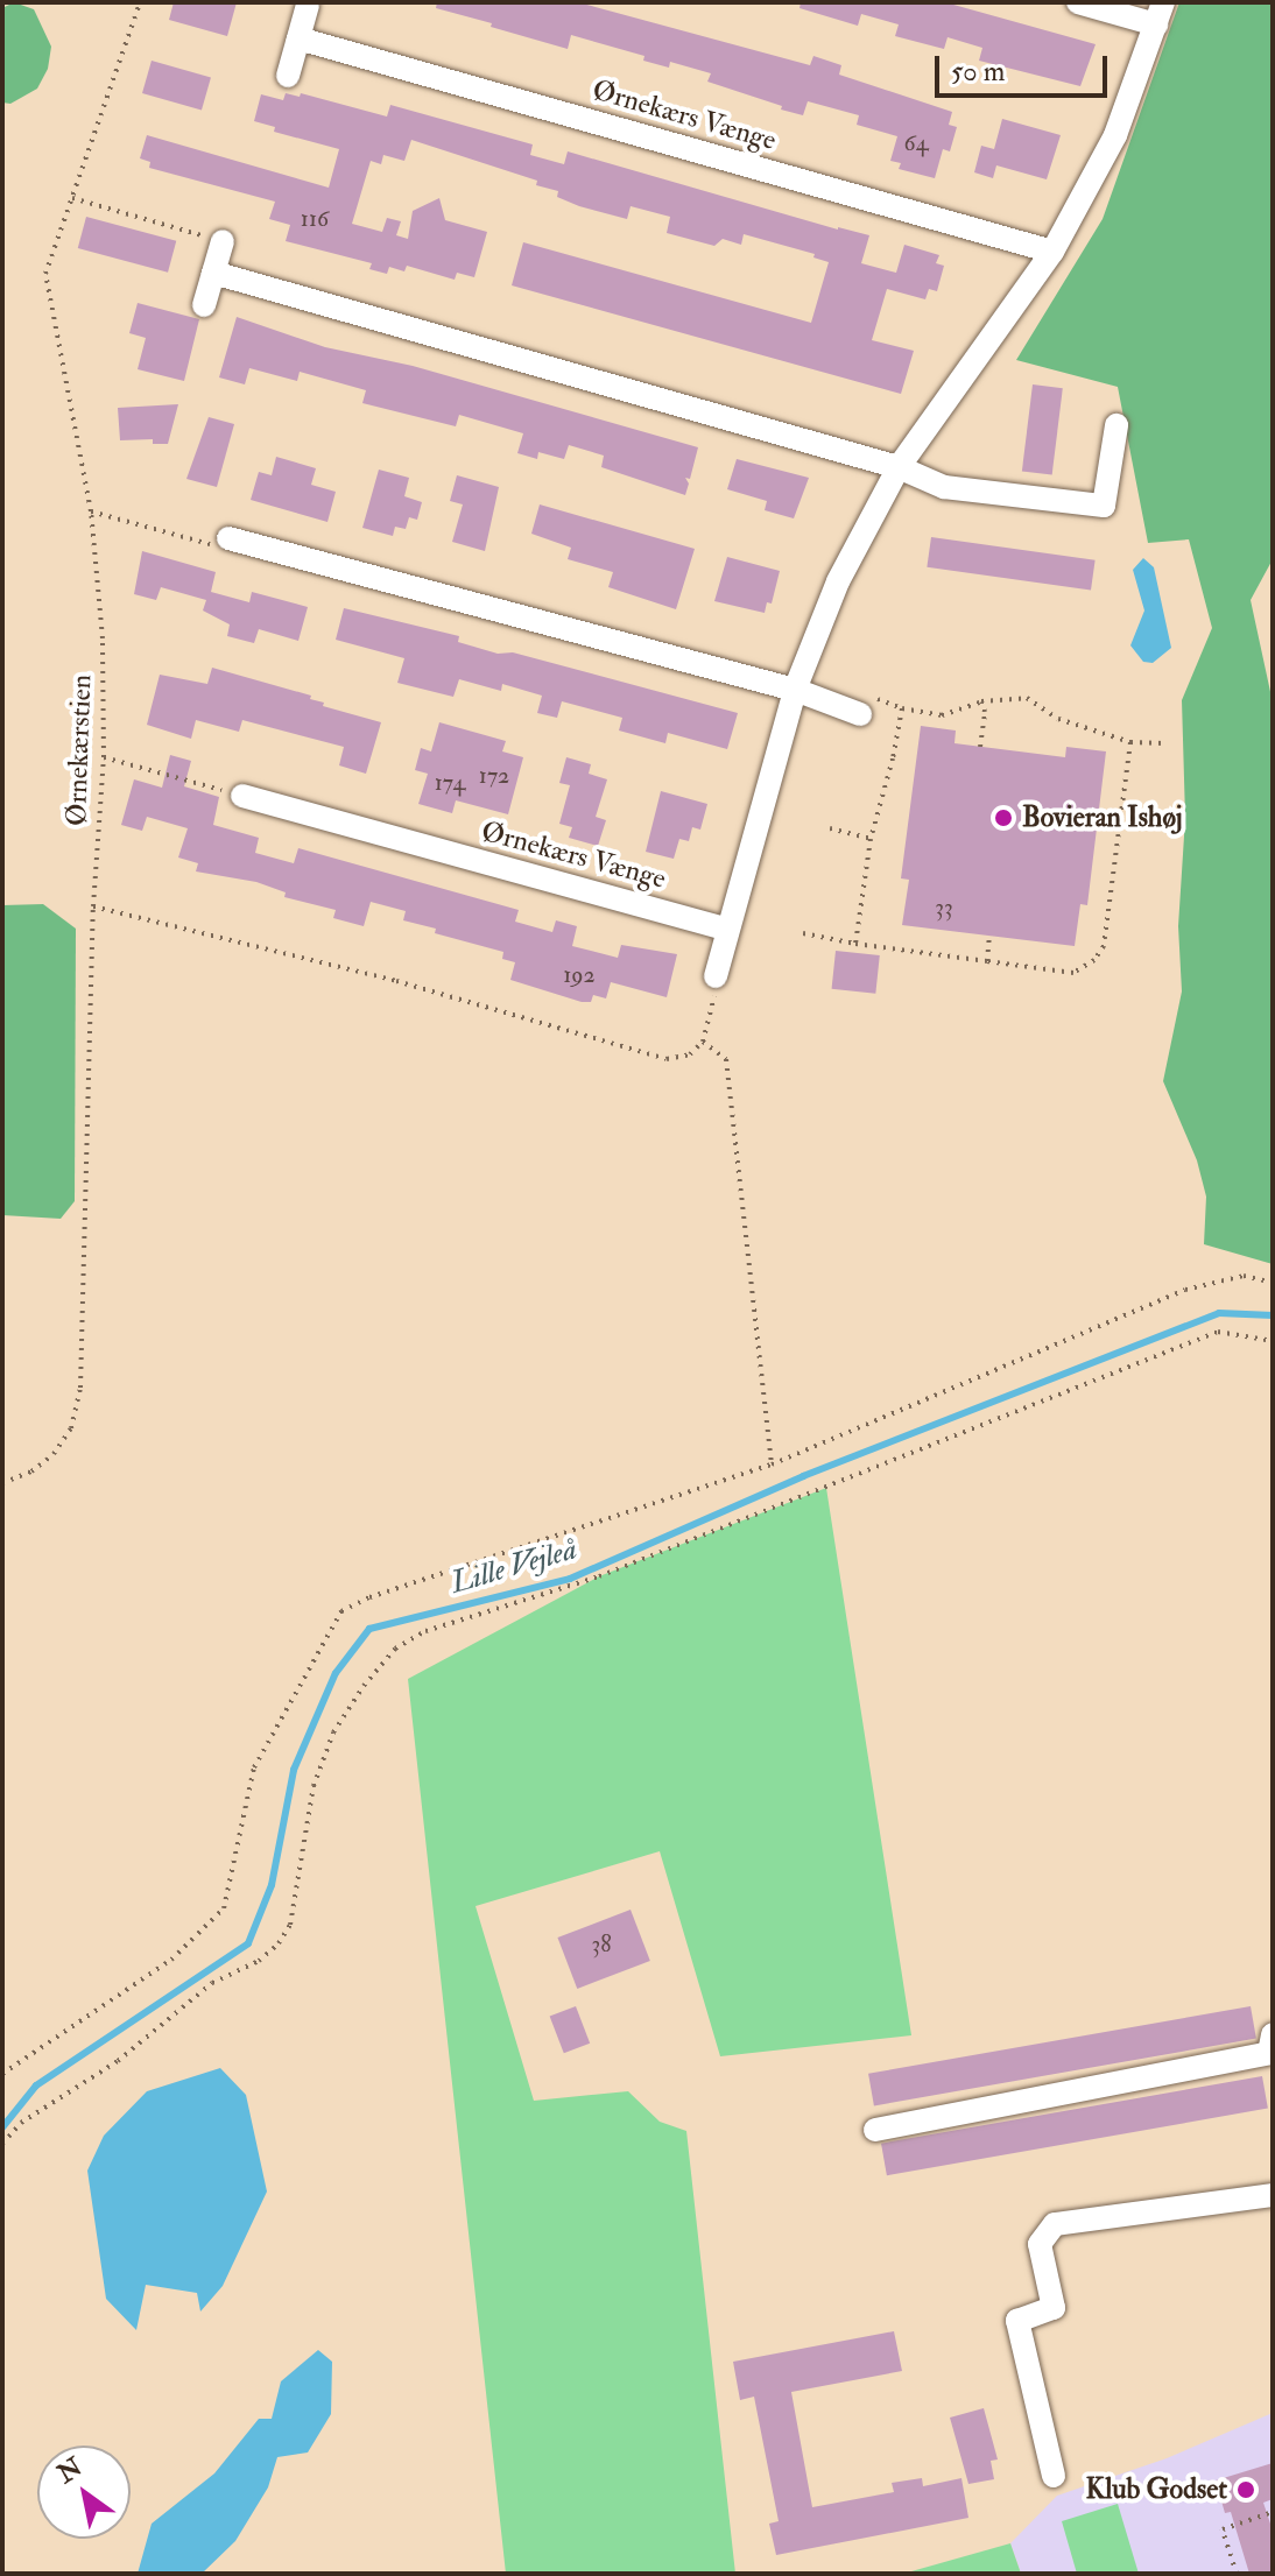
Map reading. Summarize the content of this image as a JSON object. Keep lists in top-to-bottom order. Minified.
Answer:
{"streets":{"street":["Ørnekærs Vænge"],"path":["Ørnekærstien"]},"water":["Lille Vejleå"],"places":["Bovieran Ishøj","Klub Godset"],"house_numbers":["64","116","172","174","33","192","38"],"scale_bar":"50 m","north":"top left"}
